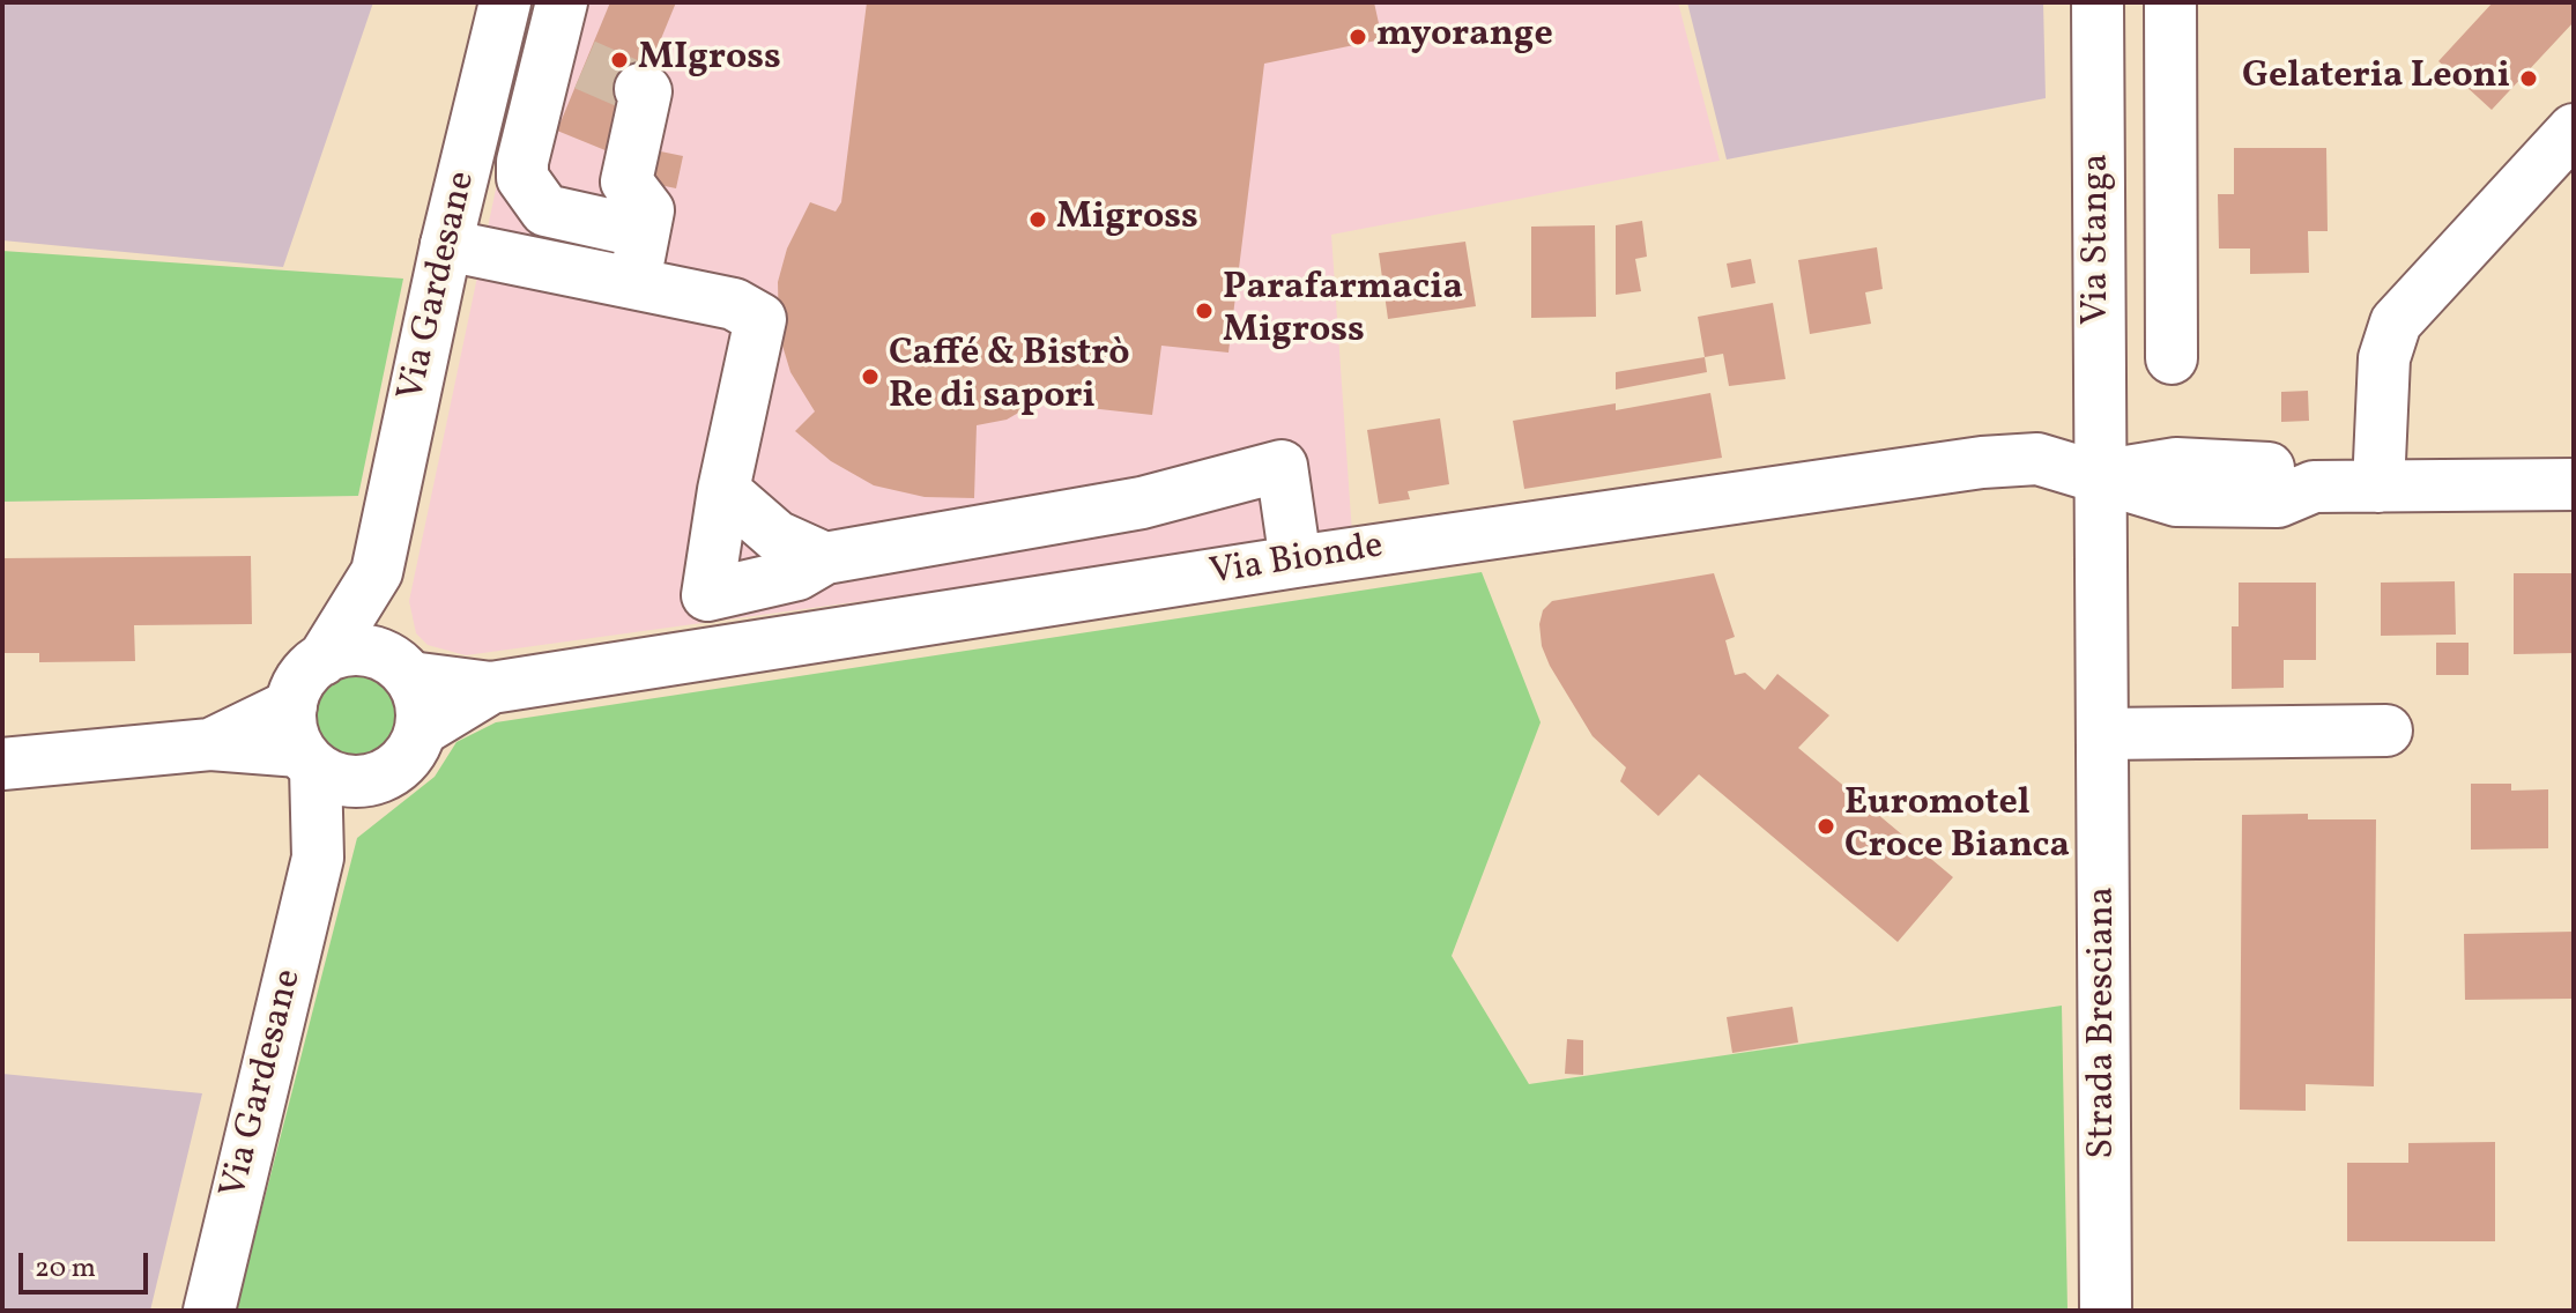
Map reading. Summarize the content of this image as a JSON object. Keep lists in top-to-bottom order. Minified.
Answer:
{"streets":{"street":["Via Stanga","Via Gardesane","Via Bionde","Strada Bresciana"]},"crossings":[["Via Stanga","Via Bionde"],["Via Stanga","Strada Bresciana"],["Via Gardesane","Via Bionde"],["Via Bionde","Strada Bresciana"]],"places":["myorange","MIgross","Gelateria Leoni","Migross","Parafarmacia Migross","Caffé & Bistrò Re di sapori","Euromotel Croce Bianca"],"scale_bar":"20 m"}
